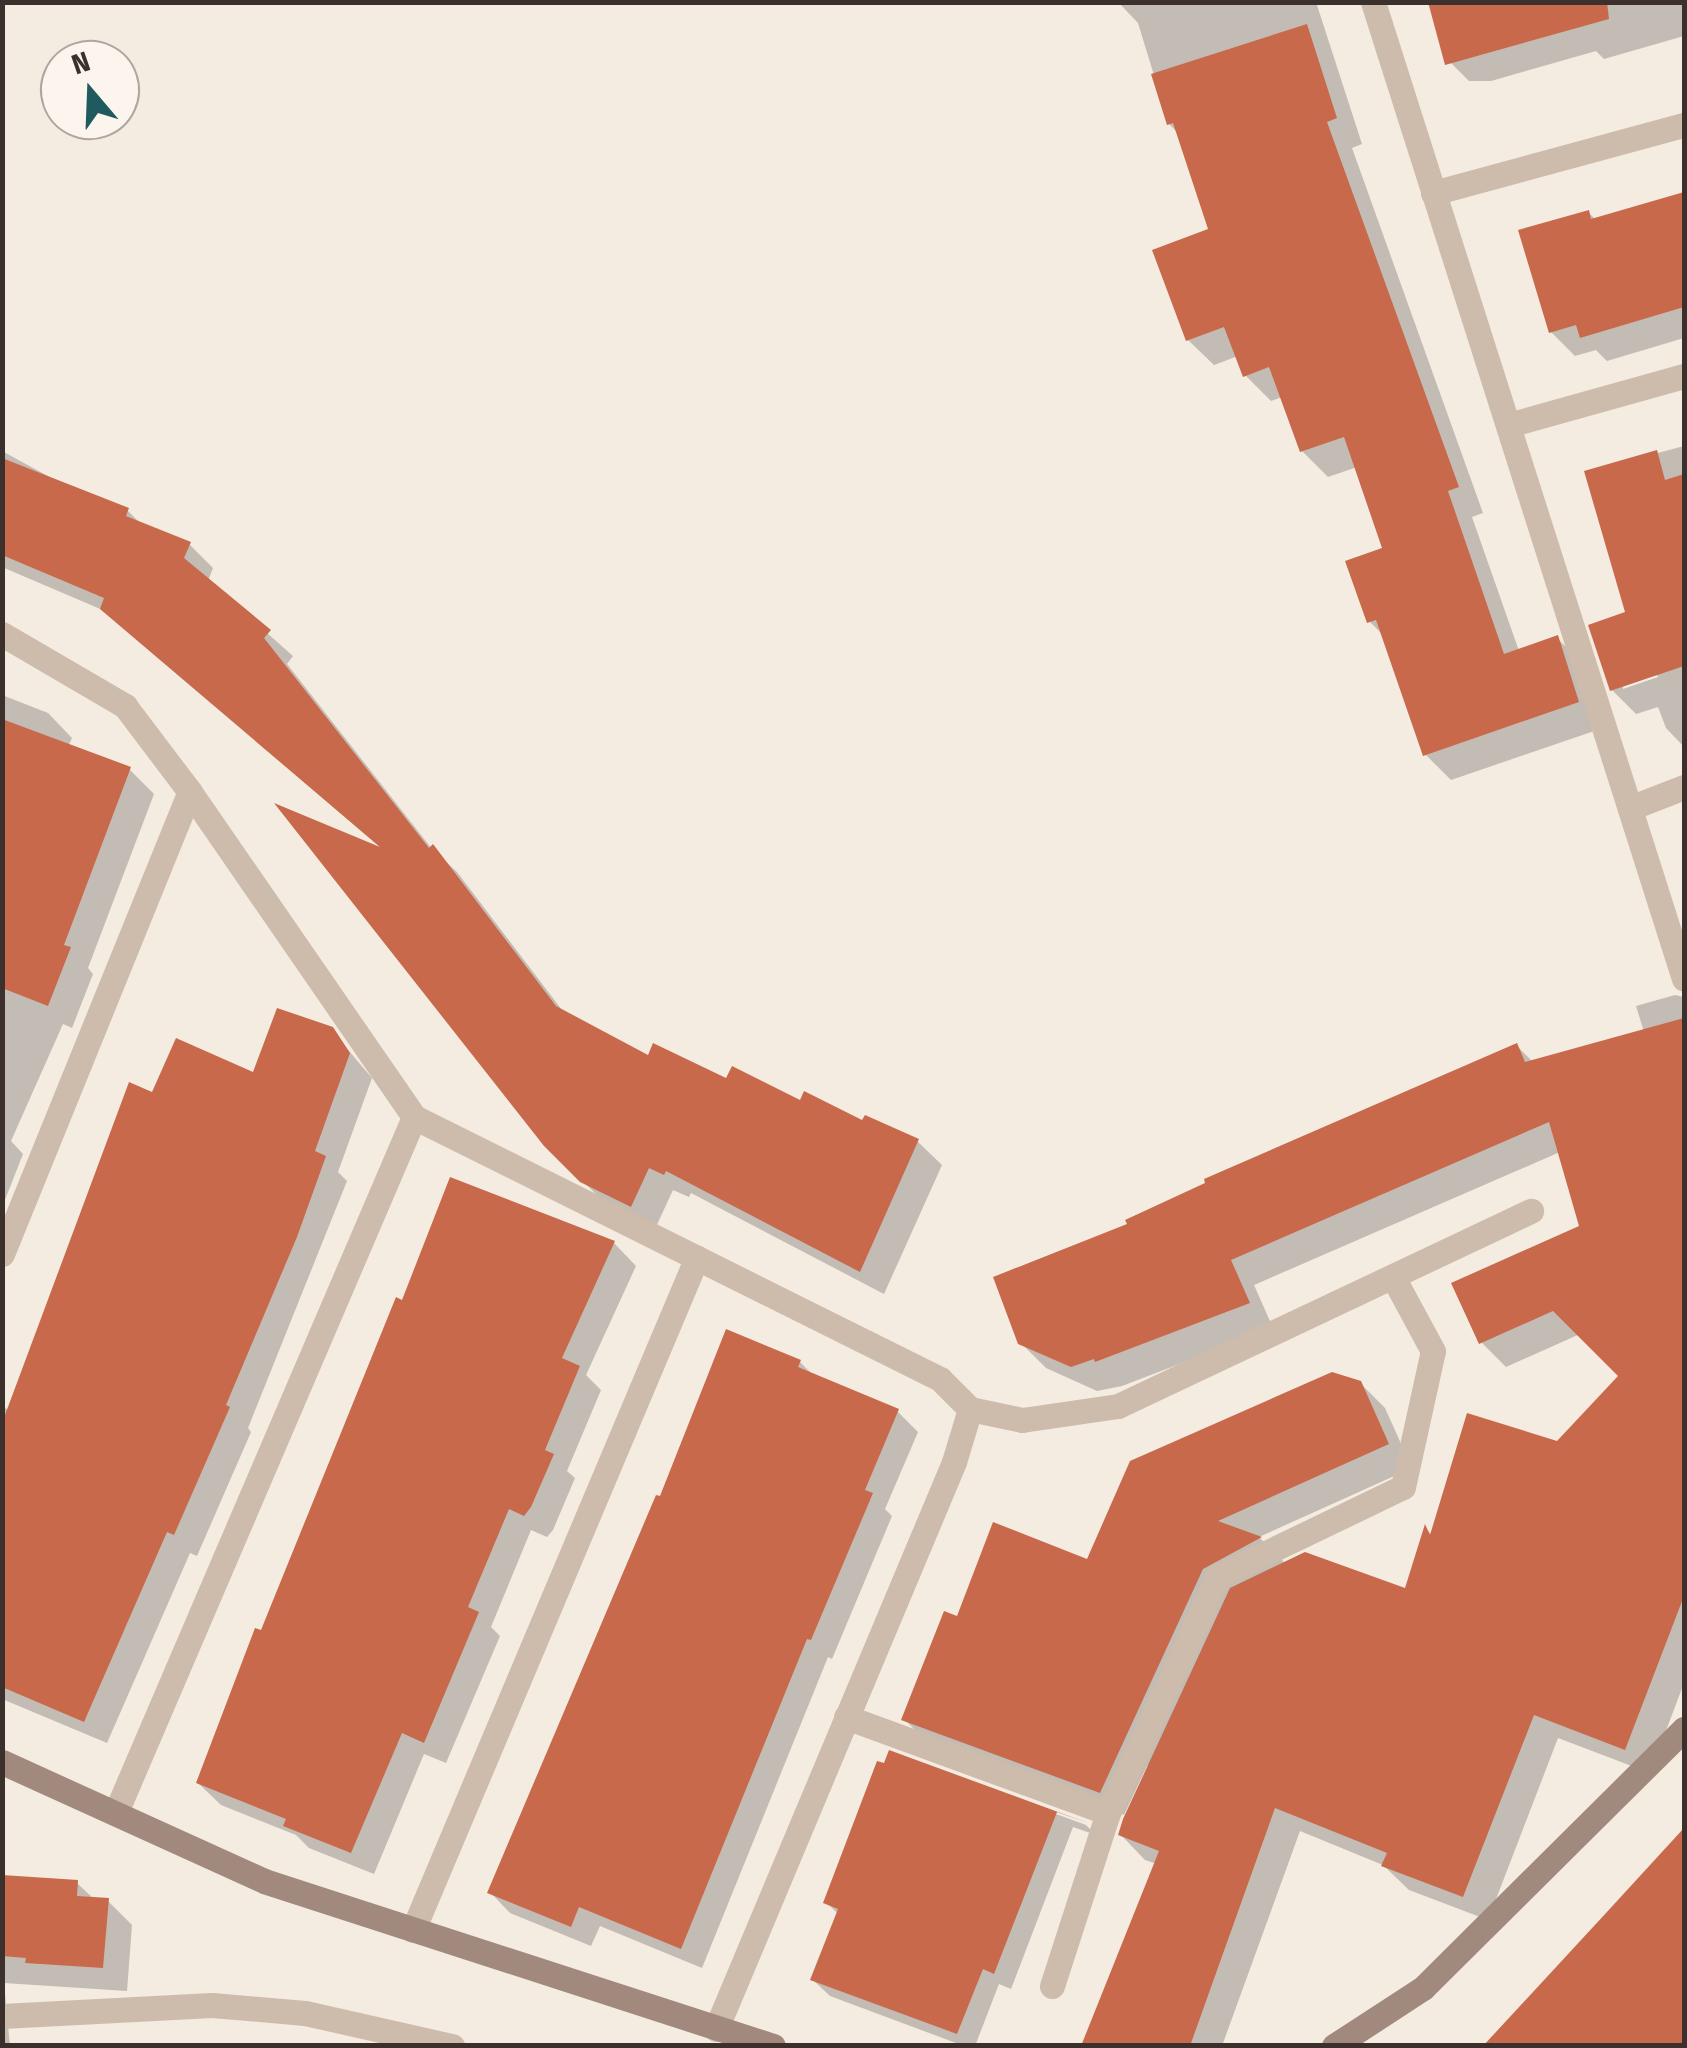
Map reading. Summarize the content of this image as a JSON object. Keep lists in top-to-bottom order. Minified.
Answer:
{"north":"top"}
